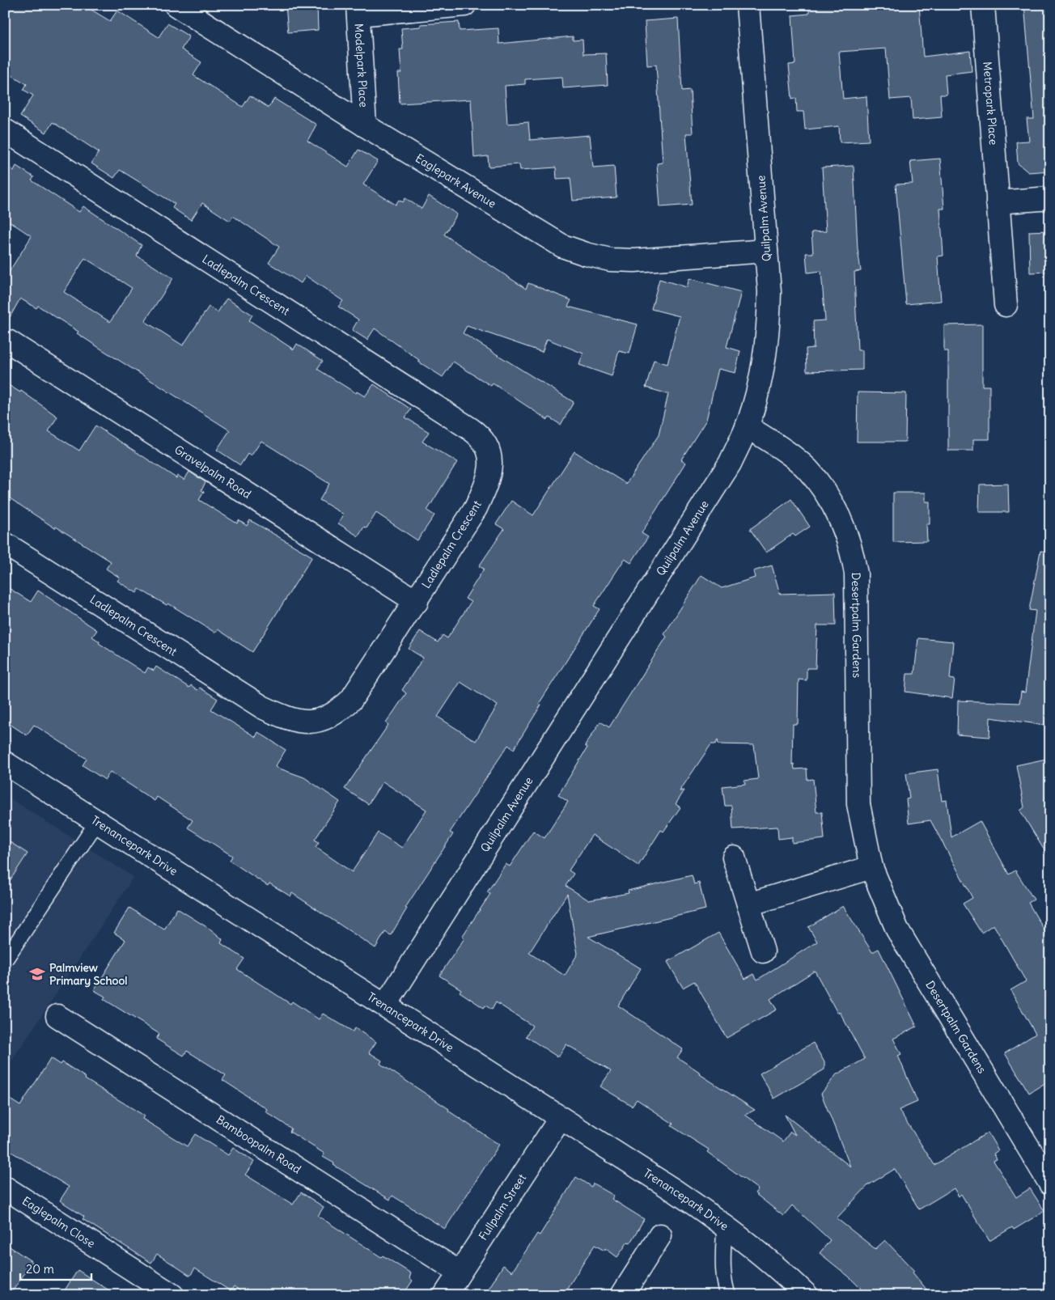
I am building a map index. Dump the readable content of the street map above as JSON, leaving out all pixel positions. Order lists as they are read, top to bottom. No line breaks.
{"streets":{"street":["Modelpark Place","Metropark Place","Eaglepark Avenue","Quilpalm Avenue","Ladlepalm Crescent","Gravelpalm Road","Desertpalm Gardens","Trenancepark Drive","Bamboopalm Road","Fullpalm Street","Eaglepalm Close"]},"crossings":[["Modelpark Place","Eaglepark Avenue"],["Eaglepark Avenue","Quilpalm Avenue"],["Quilpalm Avenue","Desertpalm Gardens"],["Quilpalm Avenue","Trenancepark Drive"],["Ladlepalm Crescent","Gravelpalm Road"],["Trenancepark Drive","Fullpalm Street"],["Bamboopalm Road","Fullpalm Street"]],"places":{"school or university":["Palmview Primary School"]},"scale_bar":"20 m"}
